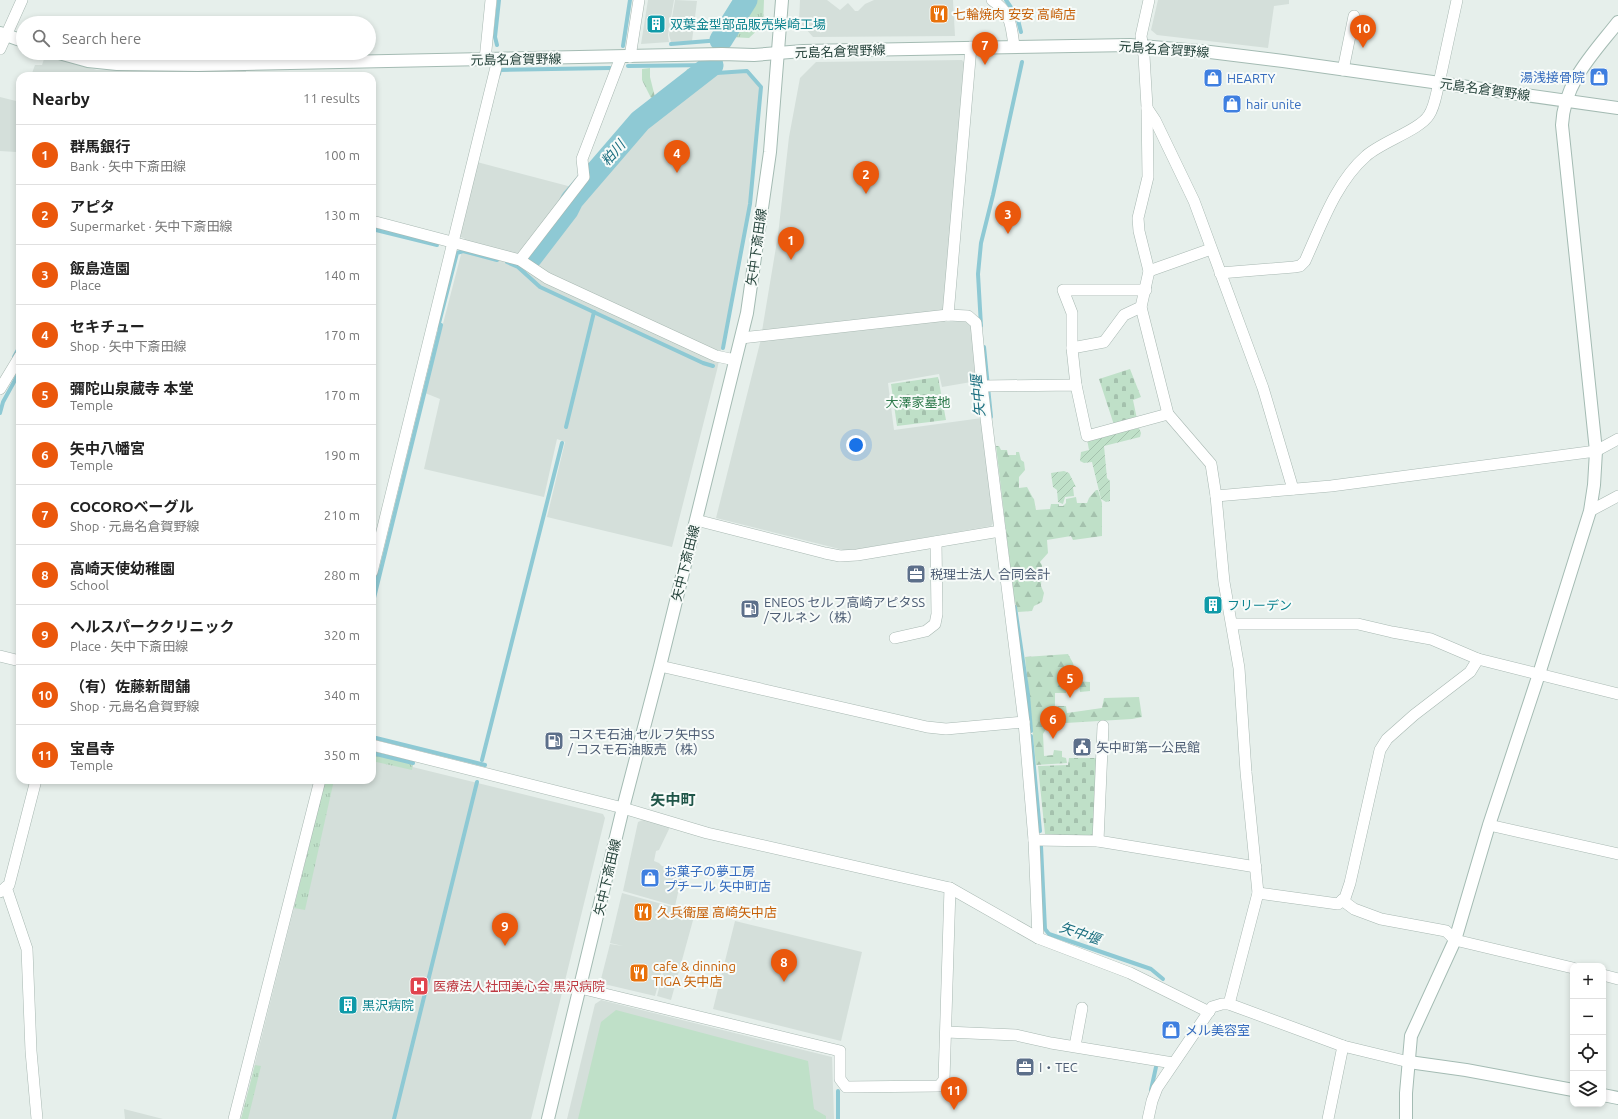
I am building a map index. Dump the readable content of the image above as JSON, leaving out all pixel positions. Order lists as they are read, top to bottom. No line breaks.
{"streets":{"street":["元島名倉賀野線","矢中下斎田線"]},"crossings":[["元島名倉賀野線","矢中下斎田線"]],"districts":["矢中町"],"water":["粕川","矢中堰"],"parks":["大澤家墓地"],"places":{"restaurant":["七輪焼肉 安安 高崎店","久兵衛屋 高崎矢中店","cafe & dinning TIGA 矢中店"],"building":["双葉金型部品販売柴崎工場","フリーデン","黒沢病院"],"shop":["湯浅接骨院","HEARTY","hair unite","お菓子の夢工房 プチール 矢中町店","メル美容室"],"office":["税理士法人 合同会計","I・TEC"],"fuel station":["ENEOS セルフ高崎アピタSS /マルネン（株）","コスモ石油 セルフ矢中SS / コスモ石油販売（株）"],"public building":["矢中町第一公民館"],"hospital":["医療法人社団美心会 黒沢病院"]},"page":{"pins":["10","7","4","2","3","1","5","6","9","8","11"],"search":"Search here","heading":["Nearby","11 results"],"list":[{"mark":"1","name":"群馬銀行","note":"Bank · 矢中下斎田線","value":"100 m"},{"mark":"2","name":"アピタ","note":"Supermarket · 矢中下斎田線","value":"130 m"},{"mark":"3","name":"飯島造園","note":"Place","value":"140 m"},{"mark":"4","name":"セキチュー","note":"Shop · 矢中下斎田線","value":"170 m"},{"mark":"5","name":"彌陀山泉蔵寺 本堂","note":"Temple","value":"170 m"},{"mark":"6","name":"矢中八幡宮","note":"Temple","value":"190 m"},{"mark":"7","name":"COCOROベーグル","note":"Shop · 元島名倉賀野線","value":"210 m"},{"mark":"8","name":"高崎天使幼稚園","note":"School","value":"280 m"},{"mark":"9","name":"ヘルスパーククリニック","note":"Place · 矢中下斎田線","value":"320 m"},{"mark":"10","name":"（有）佐藤新聞舗","note":"Shop · 元島名倉賀野線","value":"340 m"},{"mark":"11","name":"宝昌寺","note":"Temple","value":"350 m"}],"map_buttons":["+","−"]}}
